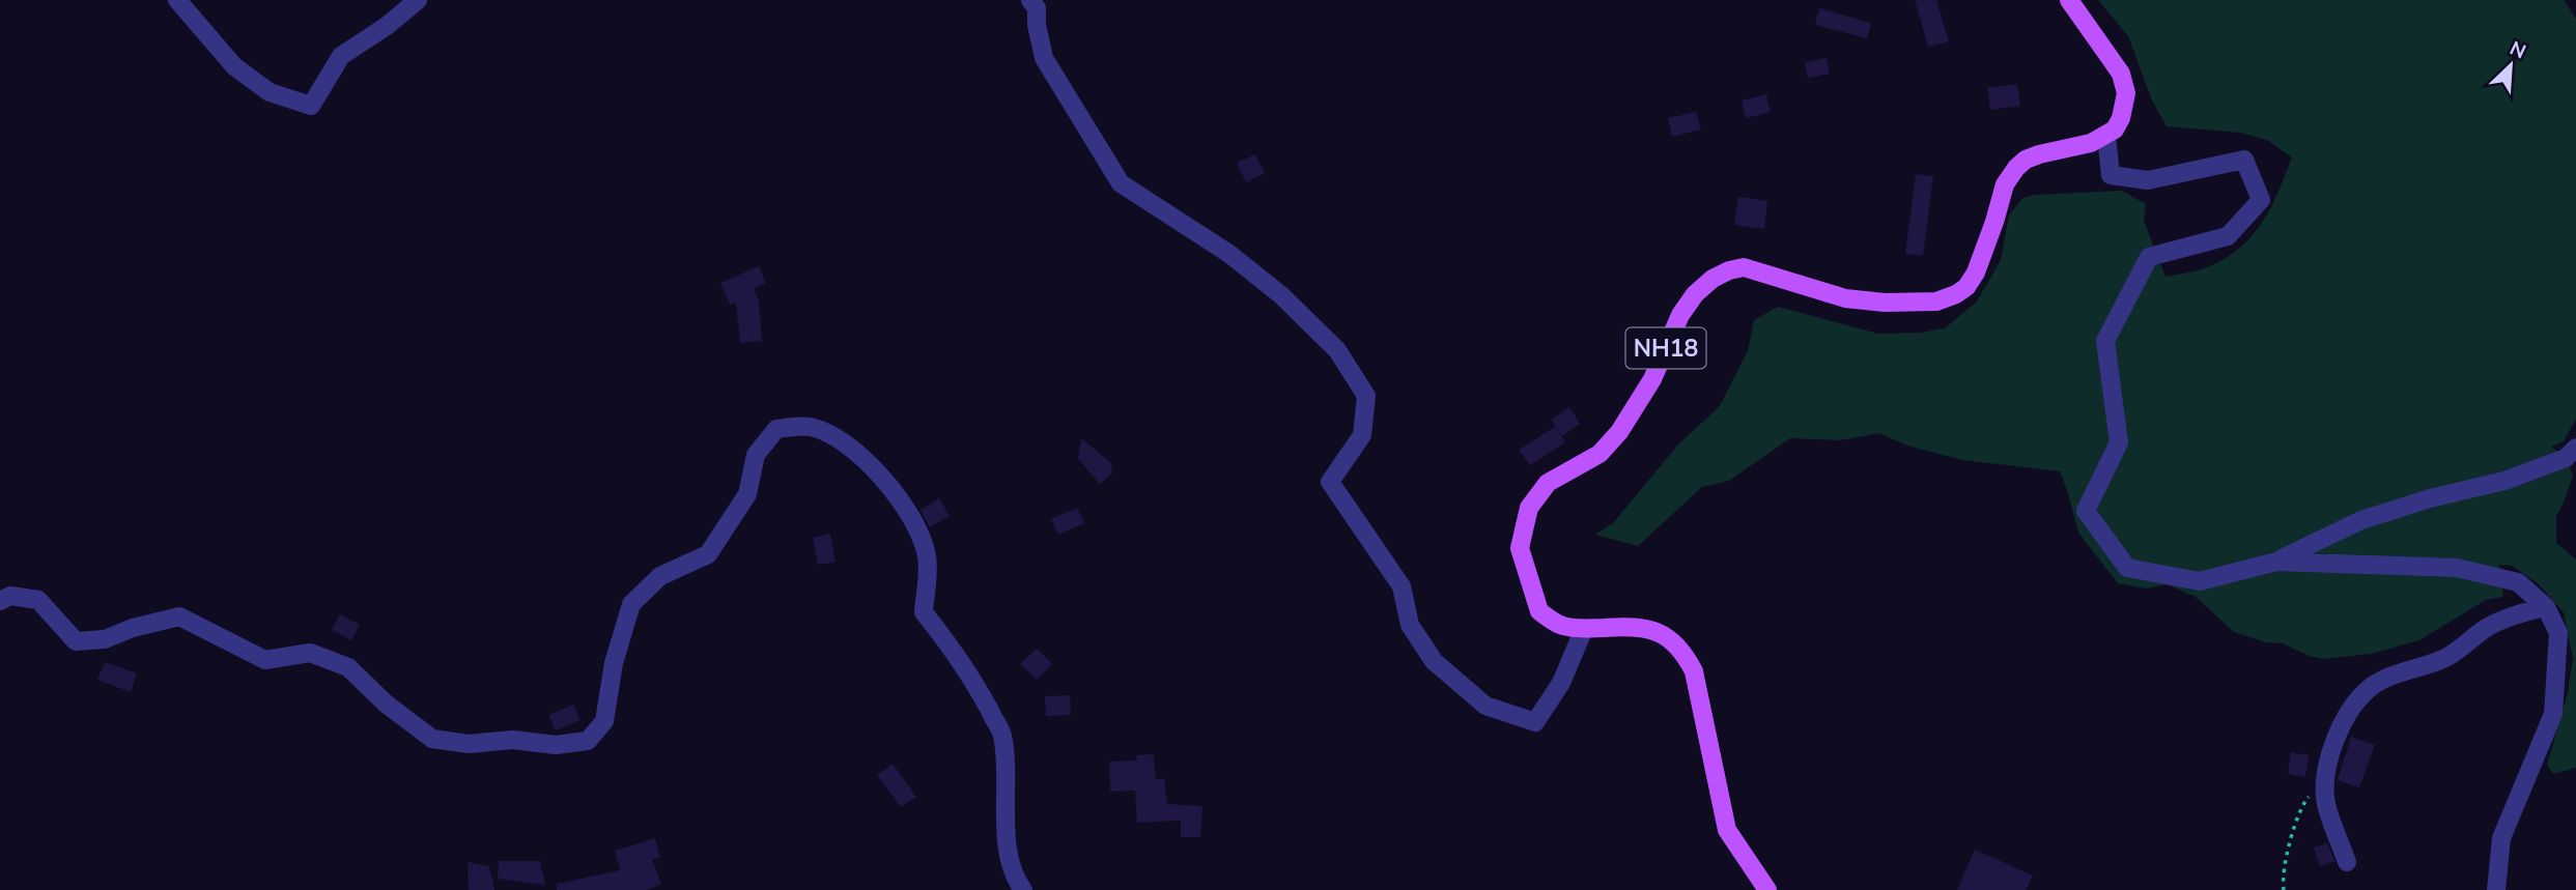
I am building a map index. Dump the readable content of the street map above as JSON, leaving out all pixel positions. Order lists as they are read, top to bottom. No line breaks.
{"streets":{"main road":["NH18"]},"north":"top right"}
